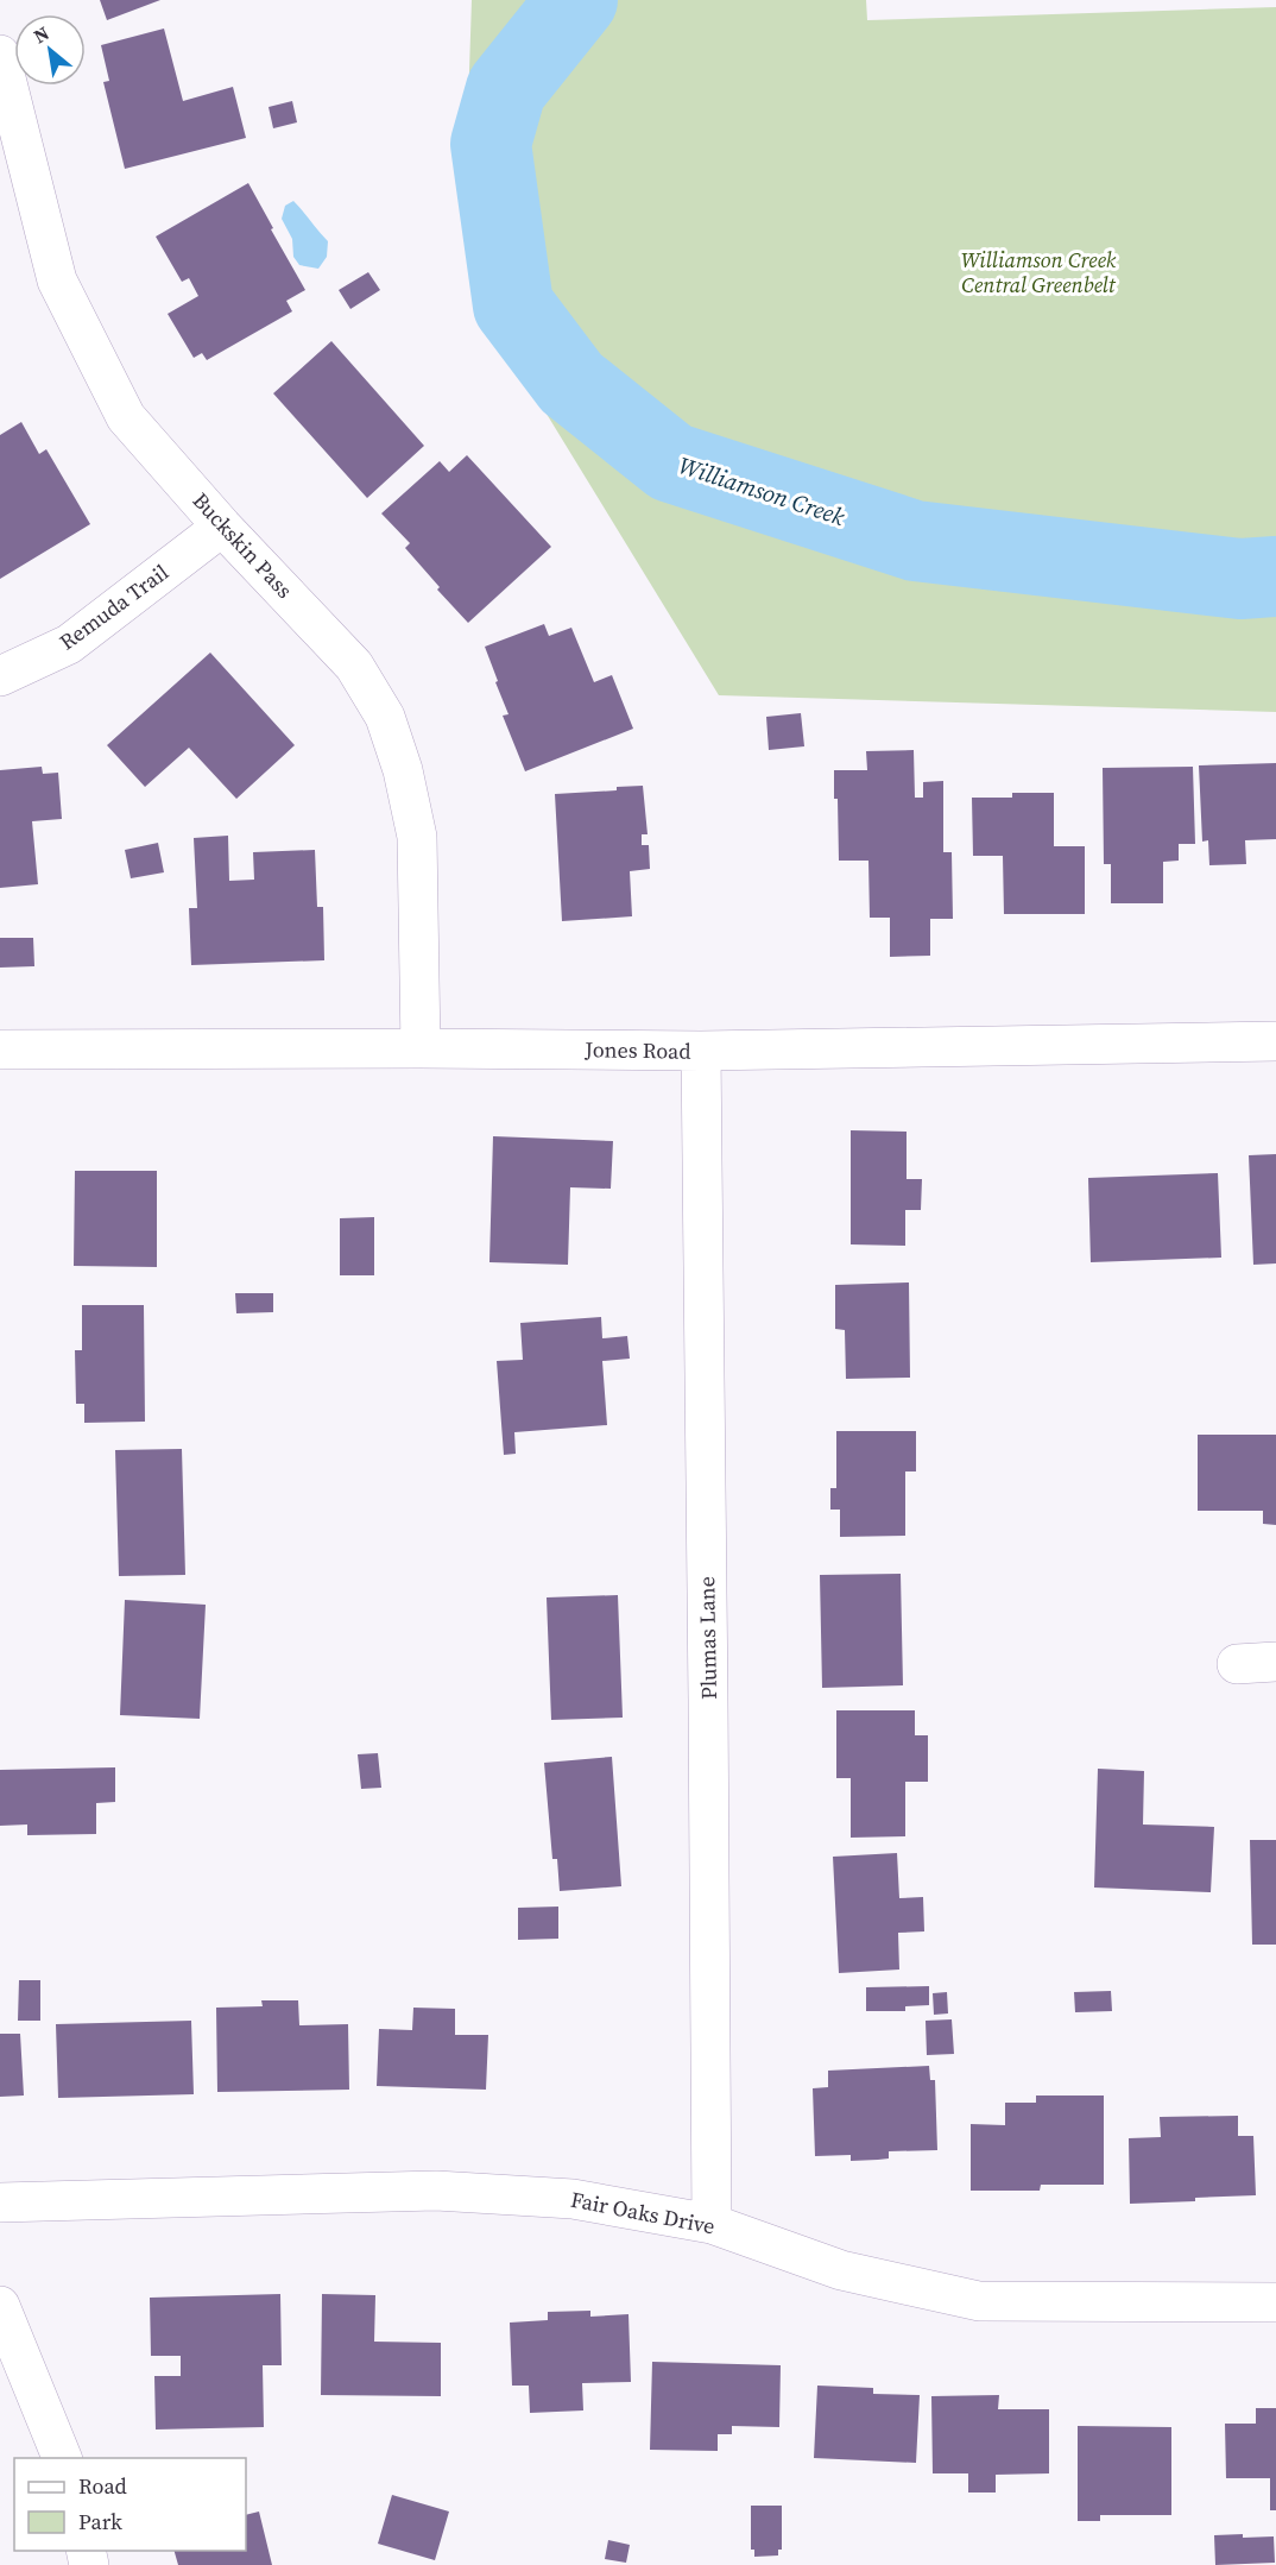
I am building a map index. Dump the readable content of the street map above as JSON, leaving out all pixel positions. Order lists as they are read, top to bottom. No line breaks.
{"streets":{"street":["Buckskin Pass","Remuda Trail","Jones Road","Plumas Lane","Fair Oaks Drive"]},"crossings":[["Buckskin Pass","Remuda Trail"],["Buckskin Pass","Jones Road"],["Jones Road","Plumas Lane"],["Plumas Lane","Fair Oaks Drive"]],"water":["Williamson Creek"],"parks":["Williamson Creek Central Greenbelt"],"legend":["Road","Park"],"north":"top left"}
